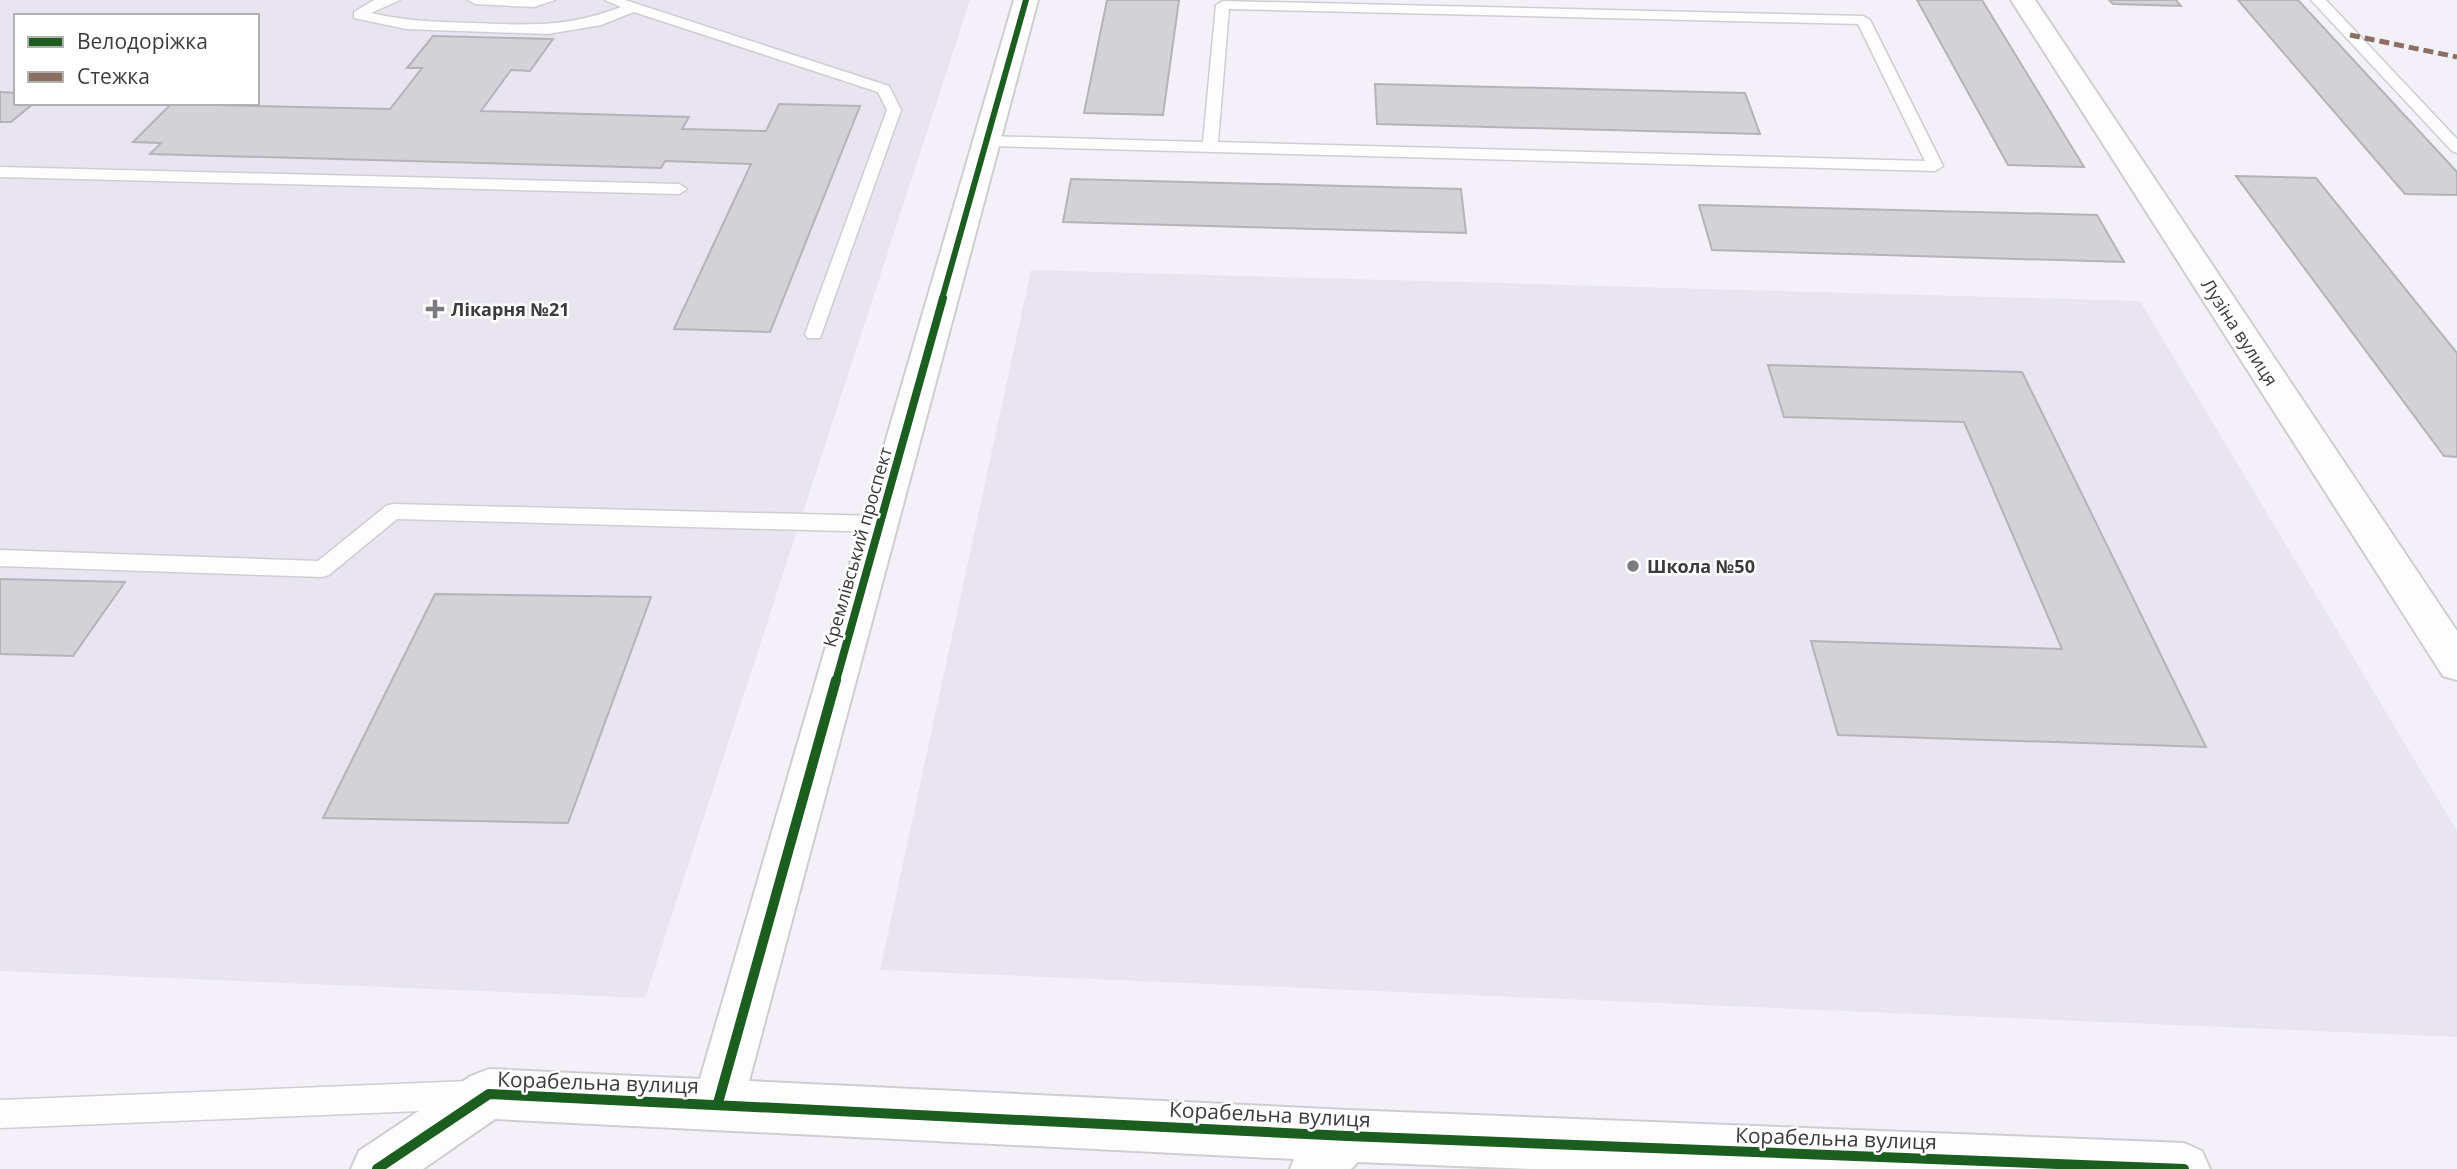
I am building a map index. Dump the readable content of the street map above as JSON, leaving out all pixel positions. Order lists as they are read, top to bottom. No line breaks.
{"streets":{"street":["Лузіна вулиця","Кремлівський проспект","Корабельна вулиця"]},"crossings":[["Кремлівський проспект","Корабельна вулиця"]],"places":{"health":["Лікарня №21"],"other":["Школа №50"]},"legend":["Велодоріжка","Стежка"]}
